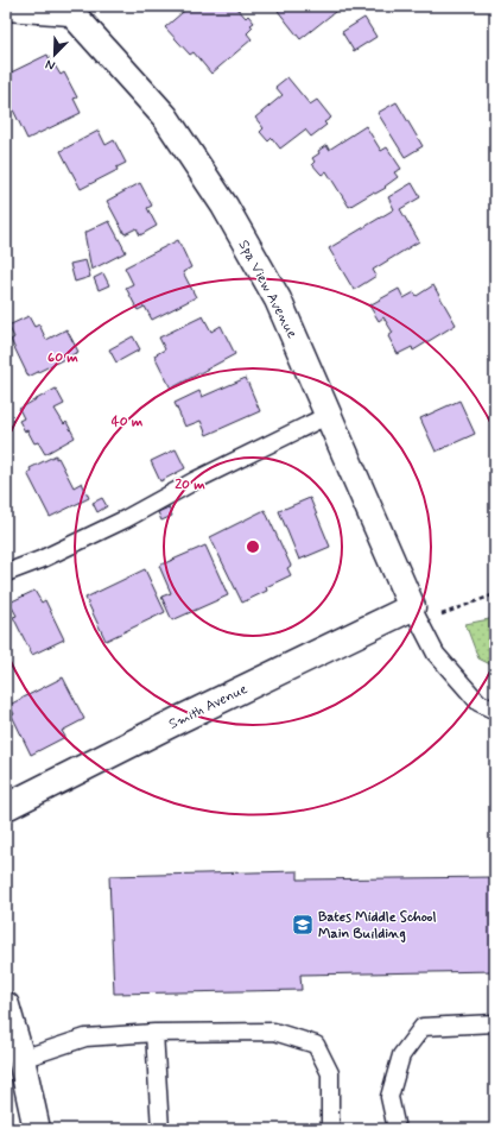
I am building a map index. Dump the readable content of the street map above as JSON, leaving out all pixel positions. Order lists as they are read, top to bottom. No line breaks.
{"streets":{"street":["Spa View Avenue","Smith Avenue"]},"crossings":[["Spa View Avenue","Smith Avenue"]],"places":{"school or university":["Bates Middle School Main Building"]},"north":"bottom left","rings":["60 m","40 m","20 m"]}
